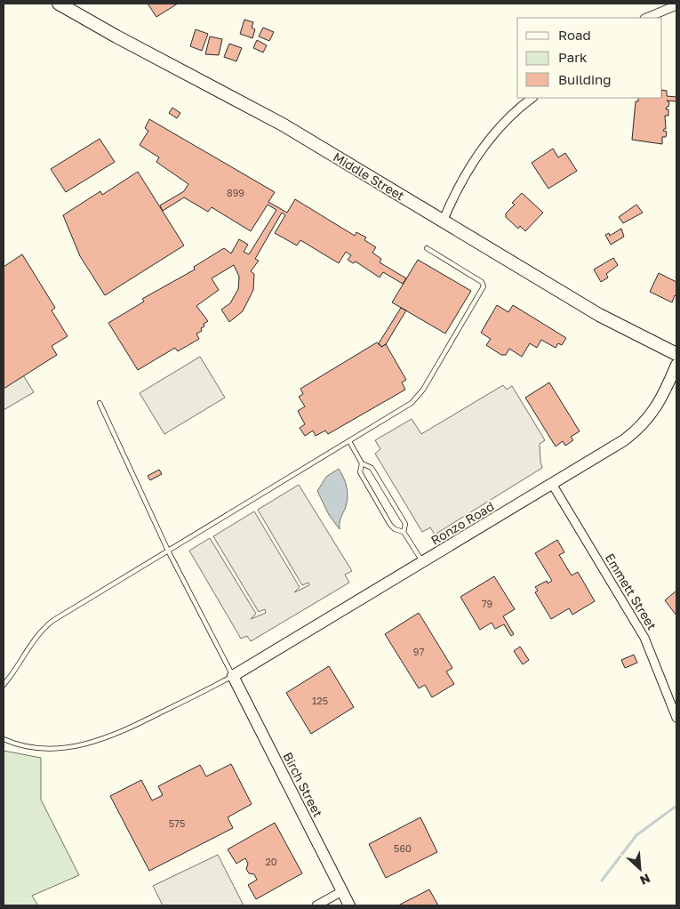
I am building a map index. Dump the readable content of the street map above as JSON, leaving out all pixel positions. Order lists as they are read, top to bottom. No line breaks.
{"streets":{"main road":["Middle Street","Ronzo Road","Birch Street"],"street":["Emmett Street"]},"crossings":[["Ronzo Road","Emmett Street"],["Ronzo Road","Birch Street"]],"house_numbers":["899","79","97","125","575","560","20"],"legend":["Road","Park","Building"],"north":"bottom right"}
